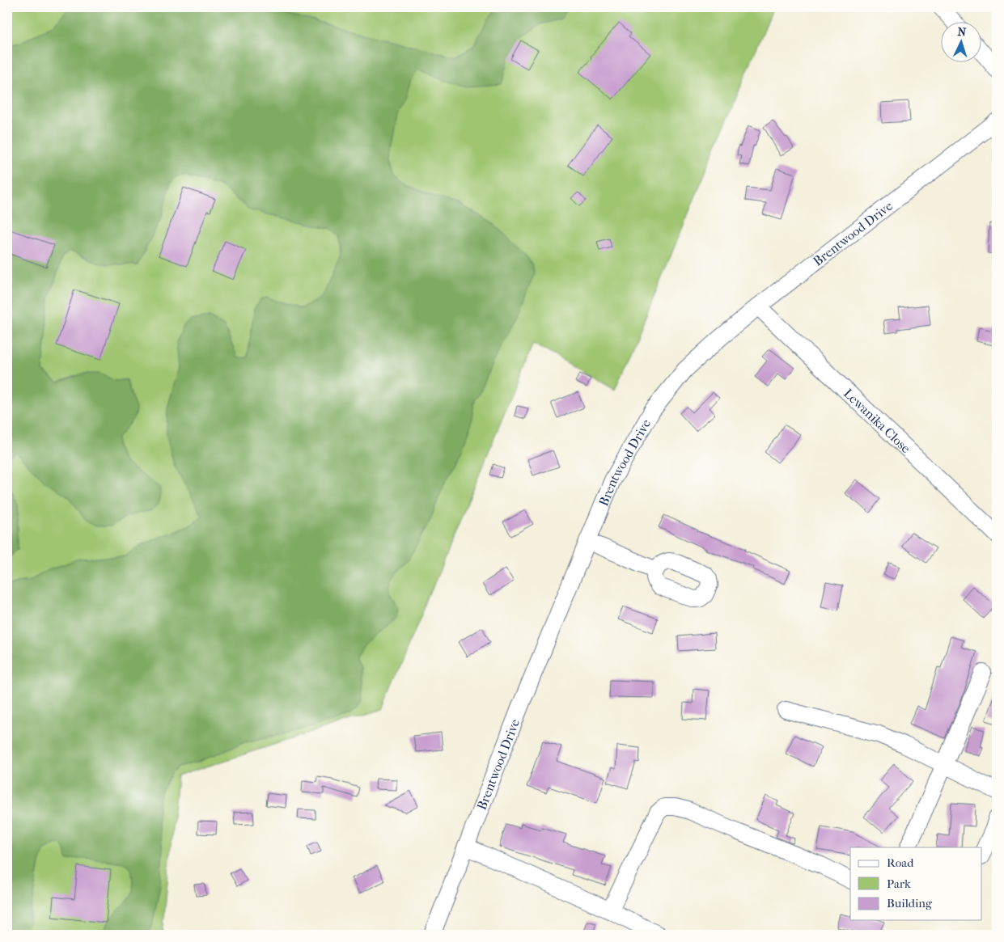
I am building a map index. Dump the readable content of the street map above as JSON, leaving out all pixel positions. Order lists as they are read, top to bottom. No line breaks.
{"streets":{"street":["Brentwood Drive","Lewanika Close"]},"crossings":[["Brentwood Drive","Lewanika Close"]],"legend":["Road","Park","Building"],"north":"top"}
